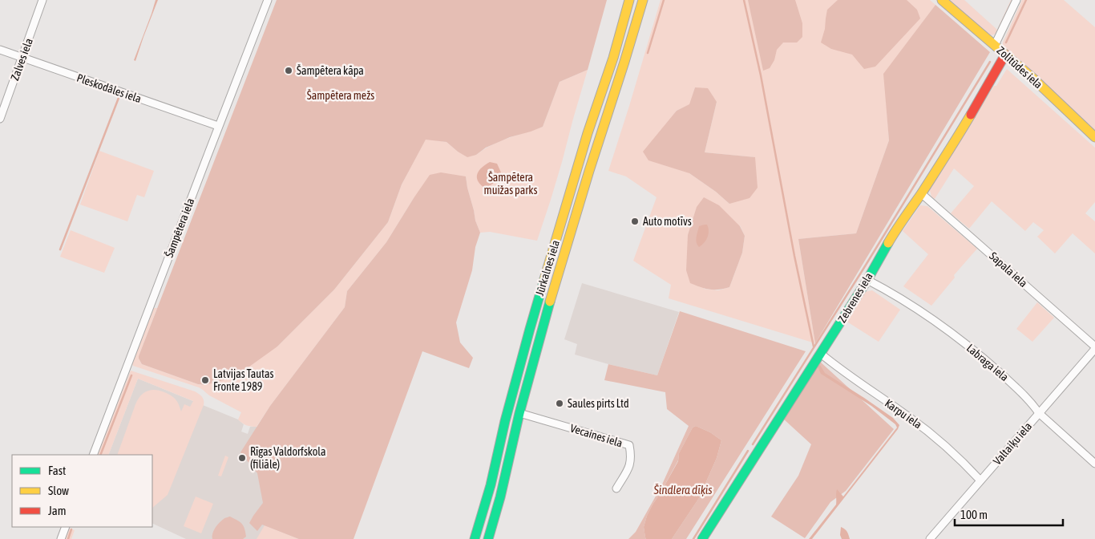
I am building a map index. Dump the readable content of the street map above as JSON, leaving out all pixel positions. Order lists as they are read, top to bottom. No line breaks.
{"streets":{"street":["Zalves iela","Zolitūdes iela","Pleskodāles iela","Šampētera iela","Jūrkalnes iela","Sapala iela","Zebrenes iela","Labraga iela","Karpu iela","Vecaines iela","Valtaiķu iela"]},"crossings":[["Zalves iela","Pleskodāles iela"],["Zolitūdes iela","Zebrenes iela"],["Pleskodāles iela","Šampētera iela"],["Jūrkalnes iela","Vecaines iela"],["Sapala iela","Zebrenes iela"],["Sapala iela","Valtaiķu iela"],["Zebrenes iela","Labraga iela"],["Zebrenes iela","Karpu iela"],["Labraga iela","Valtaiķu iela"],["Karpu iela","Valtaiķu iela"]],"water":["Šindlera dīķis"],"parks":["Šampētera mežs","Šampētera muižas parks"],"places":["Šampētera kāpa","Auto motīvs","Latvijas Tautas Fronte 1989","Saules pirts Ltd","Rīgas Valdorfskola (filiāle)"],"legend":["Fast","Slow","Jam"],"scale_bar":"100 m"}
